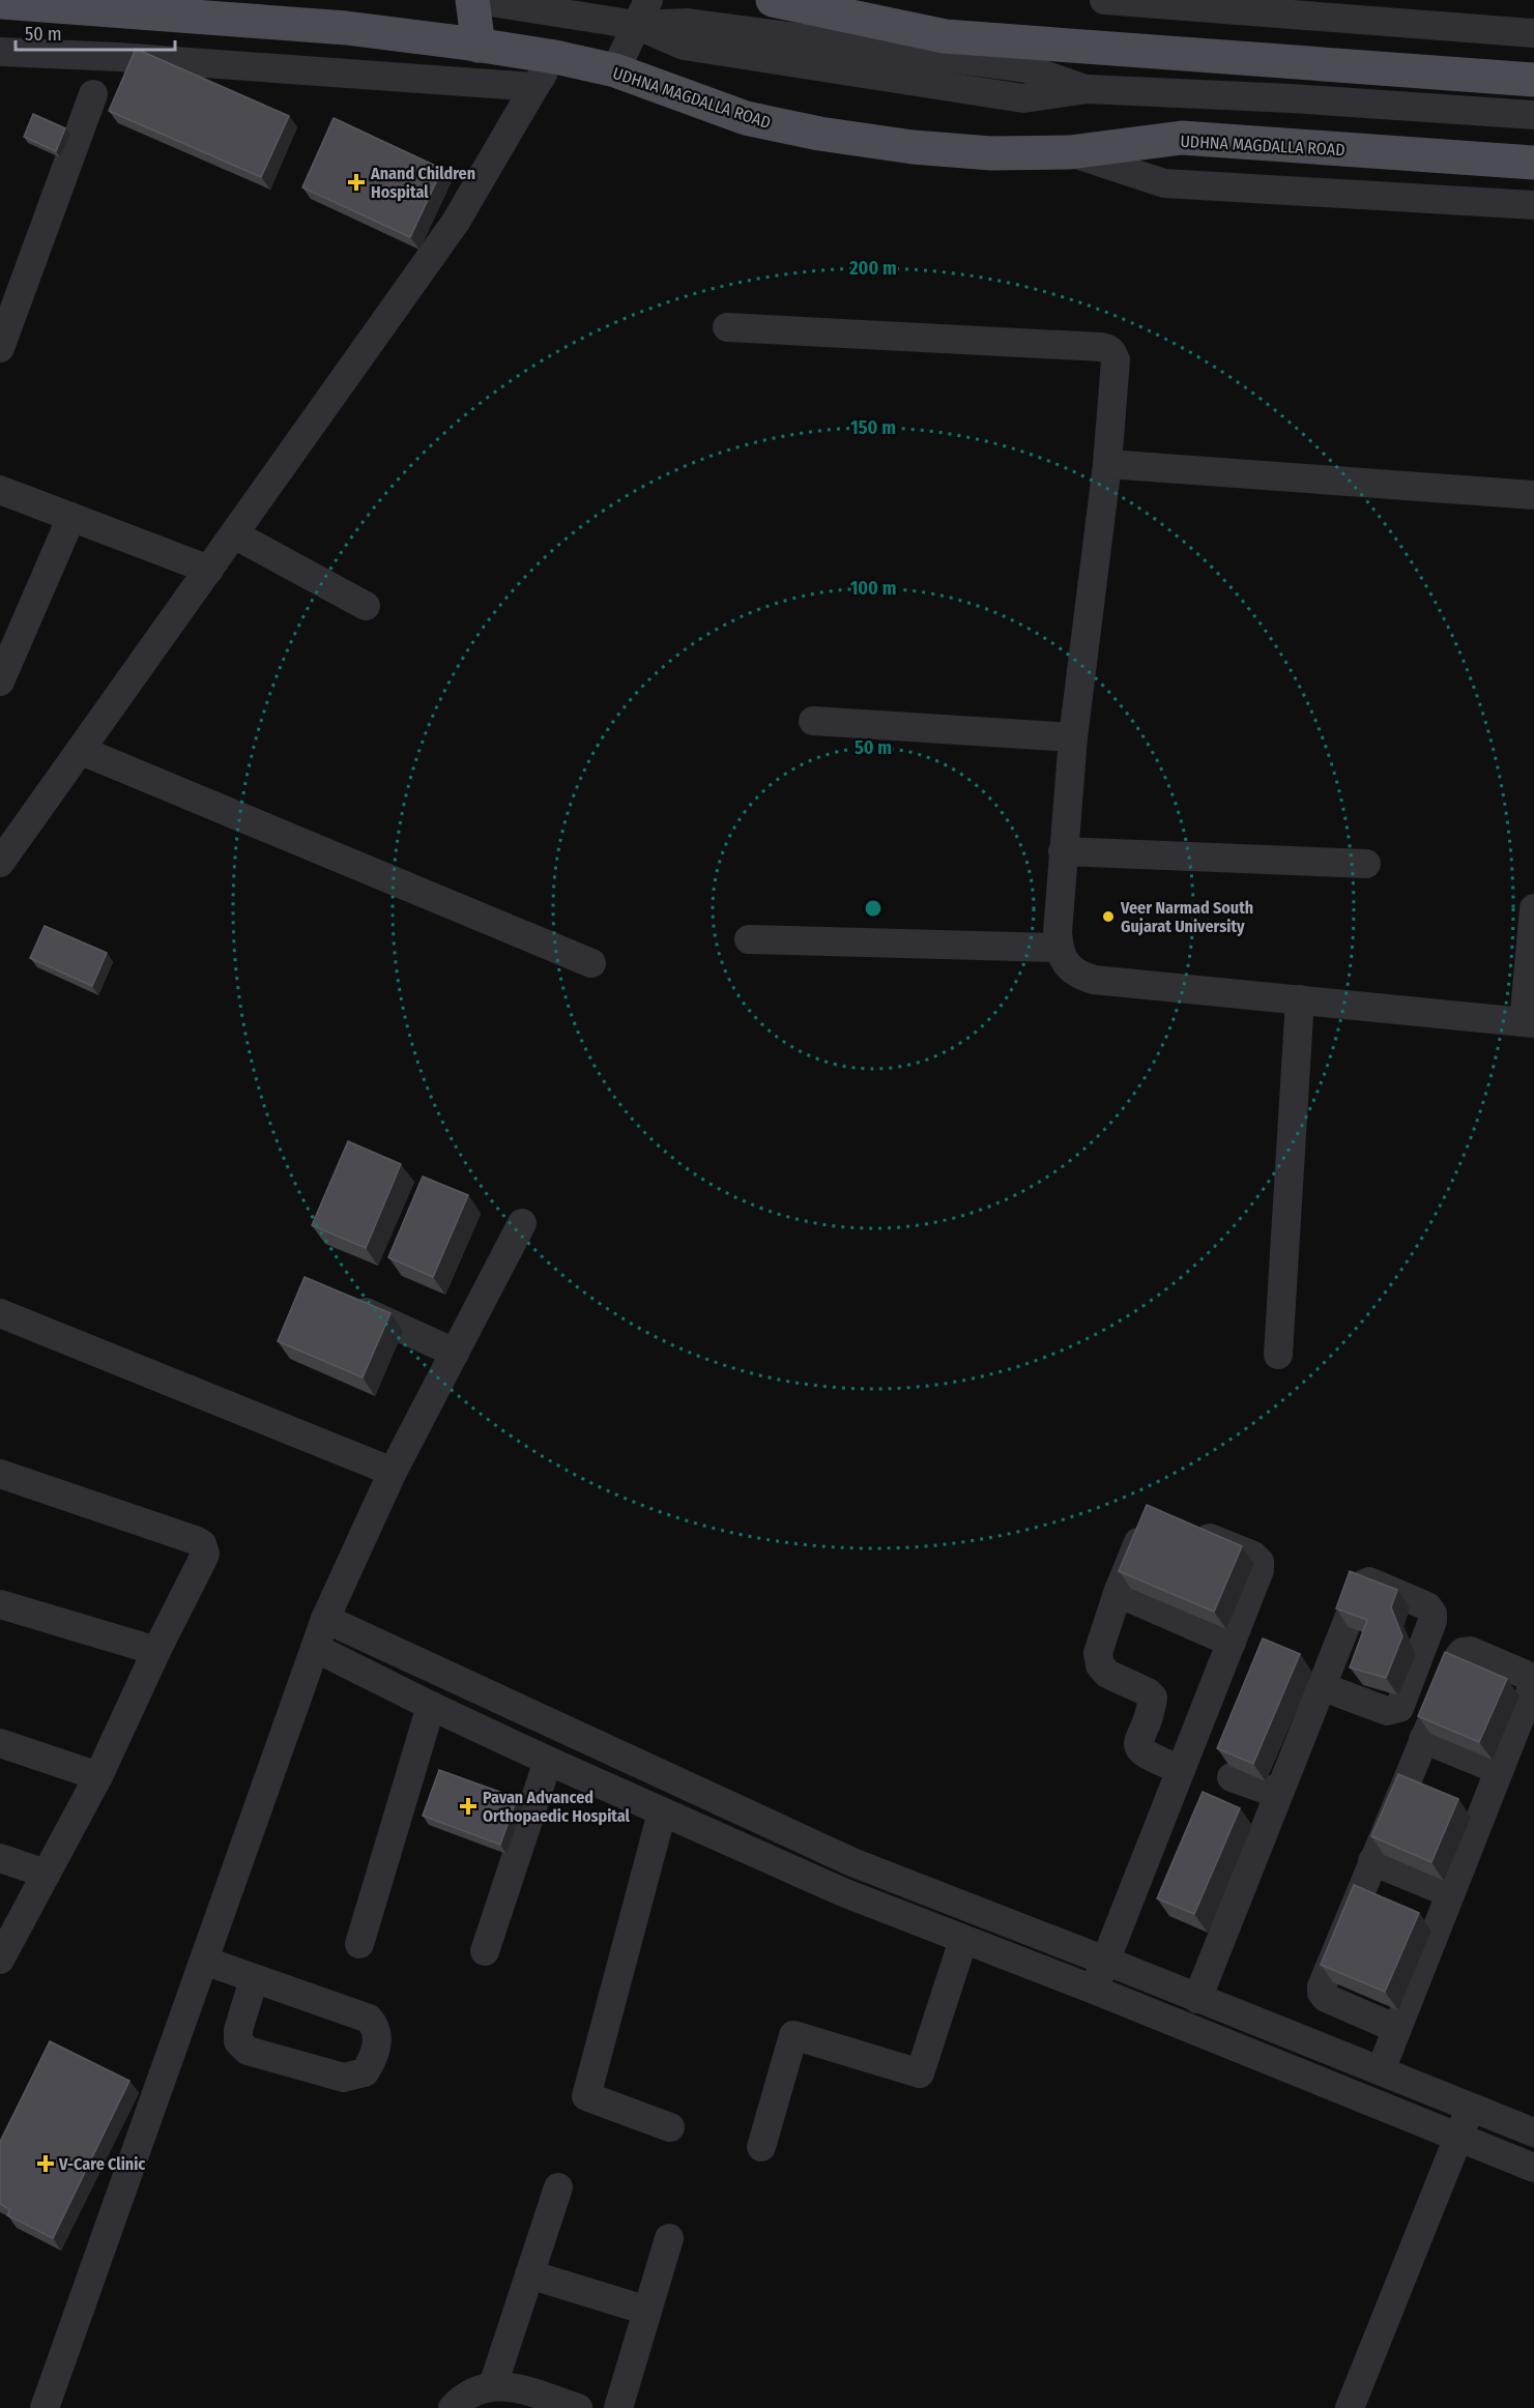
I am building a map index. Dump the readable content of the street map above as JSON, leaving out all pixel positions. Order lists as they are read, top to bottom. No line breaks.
{"streets":{"main road":["UDHNA MAGDALLA ROAD"]},"places":{"health":["Anand Children Hospital","Pavan Advanced Orthopaedic Hospital","V-Care Clinic"],"other":["Veer Narmad South Gujarat University"]},"scale_bar":"50 m","rings":["200 m","150 m","100 m","50 m"]}
